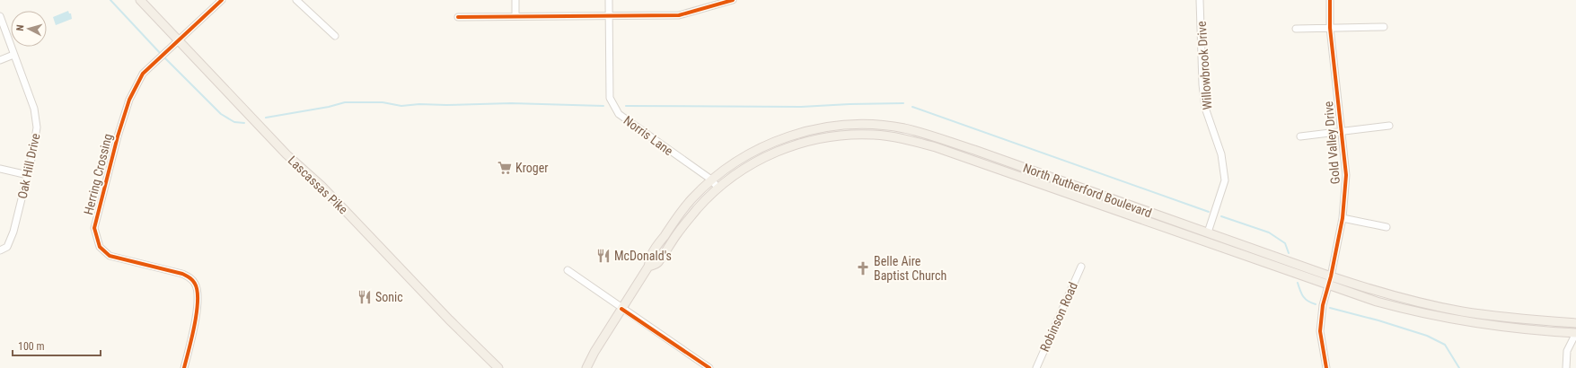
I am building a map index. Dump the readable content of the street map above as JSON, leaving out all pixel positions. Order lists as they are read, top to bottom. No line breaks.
{"streets":{"main road":["Lascassas Pike","North Rutherford Boulevard"],"street":["Willowbrook Drive","Norris Lane","Gold Valley Drive","Oak Hill Drive","Herring Crossing","Robinson Road"]},"crossings":[["Willowbrook Drive","North Rutherford Boulevard"],["Norris Lane","North Rutherford Boulevard"],["Gold Valley Drive","North Rutherford Boulevard"],["Herring Crossing","Lascassas Pike"]],"places":{"supermarket":["Kroger"],"restaurant":["McDonald's","Sonic"],"church":["Belle Aire Baptist Church"]},"scale_bar":"100 m","north":"left"}
